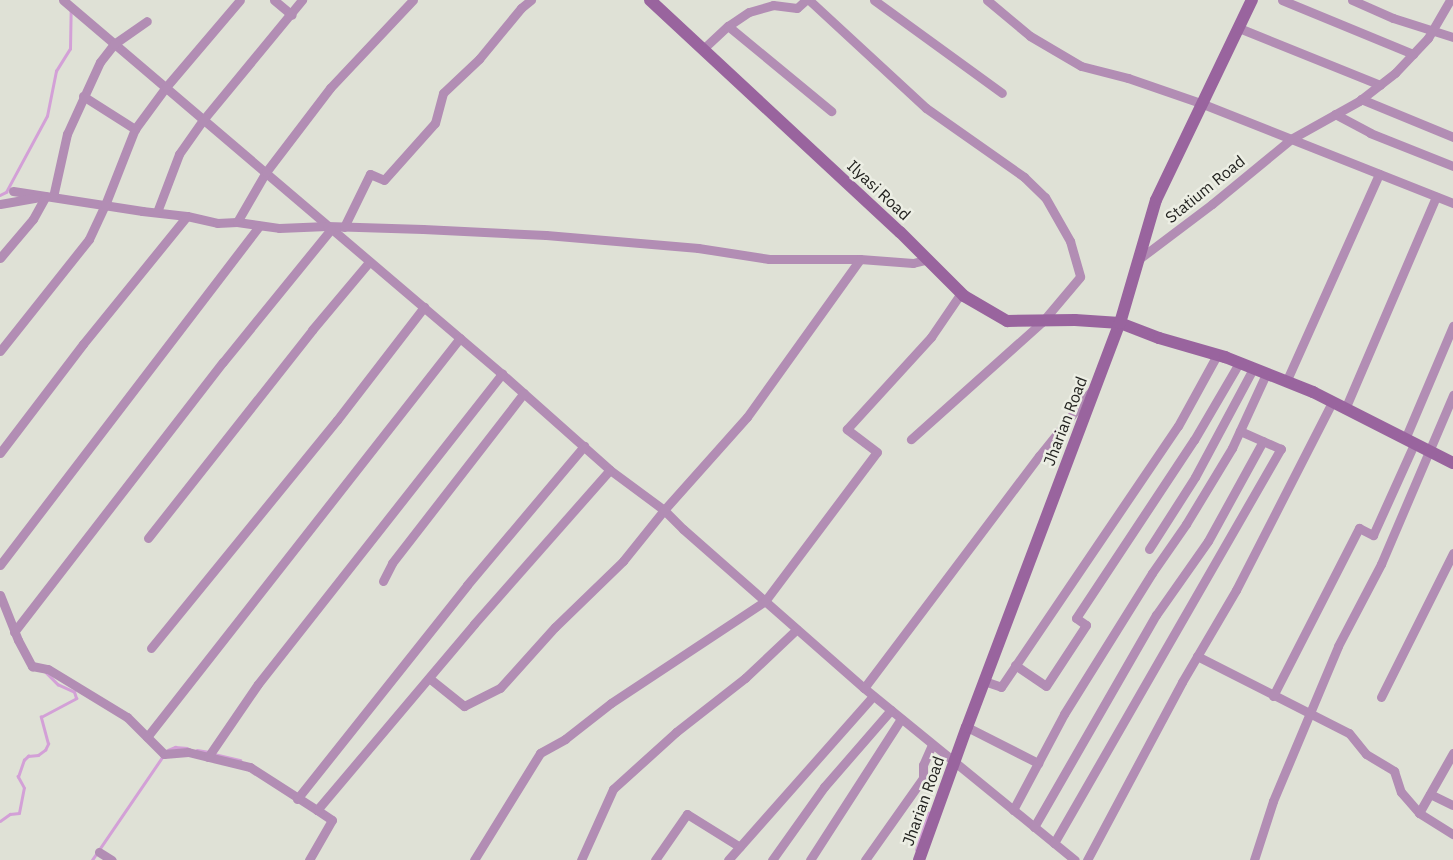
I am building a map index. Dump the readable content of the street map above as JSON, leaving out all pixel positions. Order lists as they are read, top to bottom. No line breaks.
{"streets":{"main road":["Ilyasi Road","Jharian Road"],"street":["Statium Road"]},"crossings":[["Statium Road","Jharian Road"],["Ilyasi Road","Jharian Road"]]}
